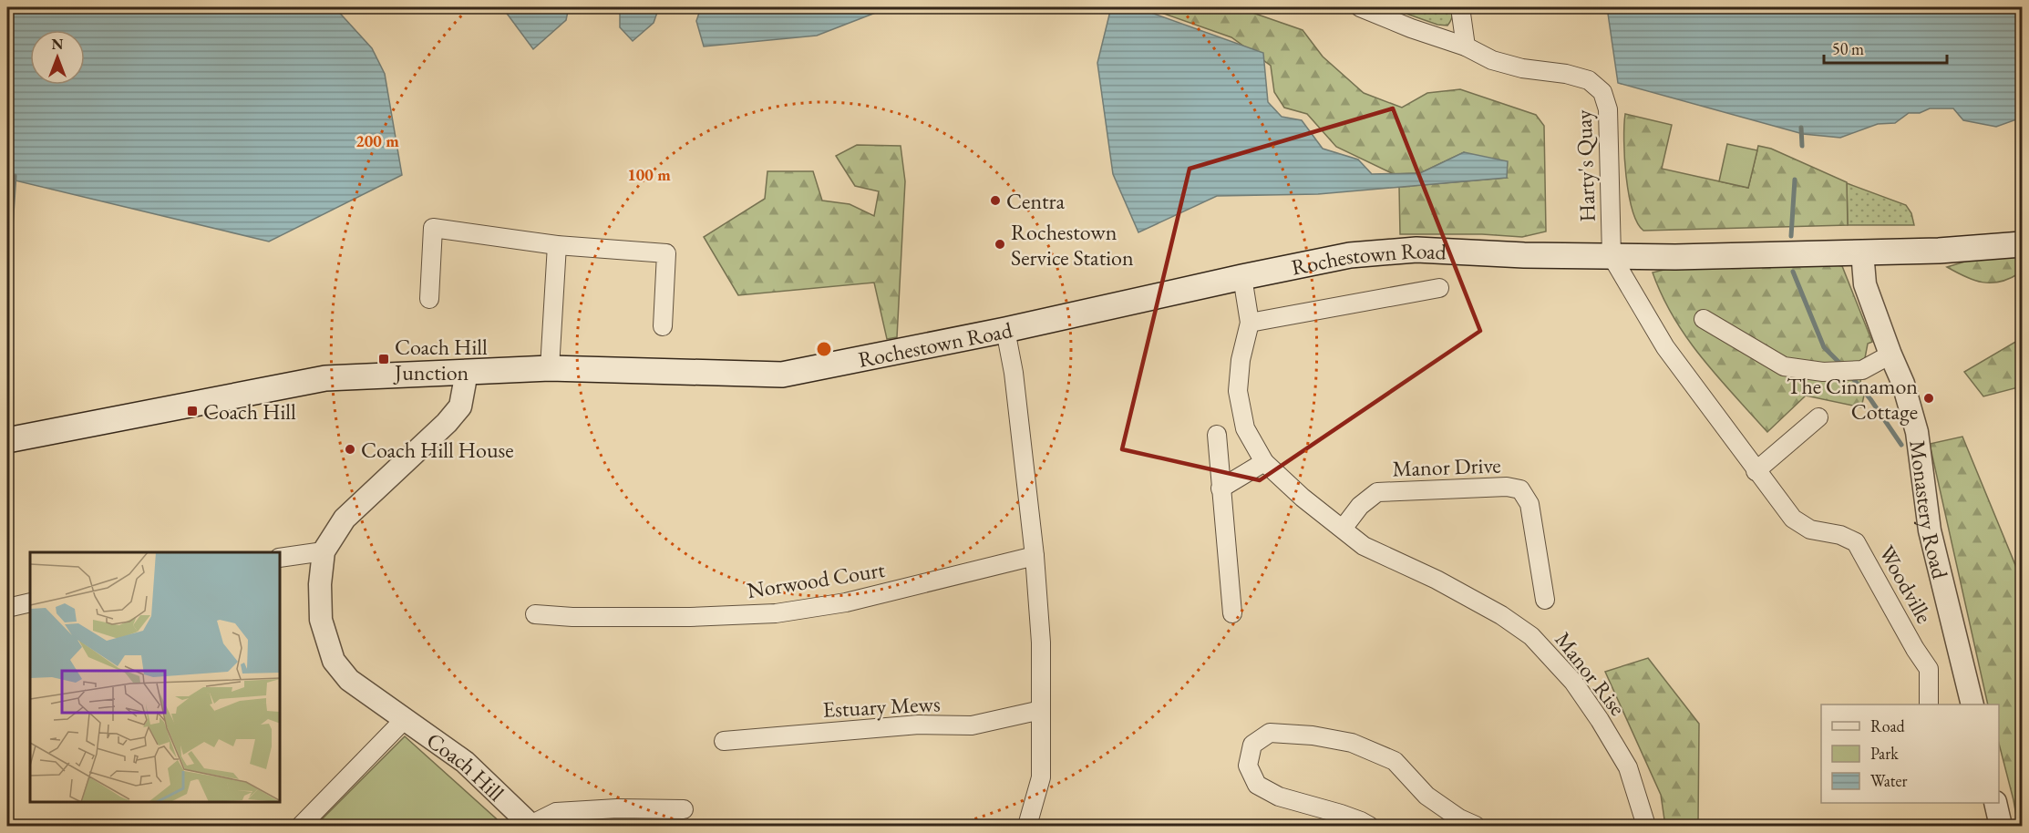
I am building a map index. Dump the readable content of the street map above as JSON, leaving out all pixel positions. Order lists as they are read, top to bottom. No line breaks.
{"streets":{"main road":["Rochestown Road"],"street":["Harty's Quay","Manor Drive","Monastery Road","Norwood Court","Woodville","Manor Rise","Estuary Mews","Coach Hill"]},"crossings":[["Harty's Quay","Rochestown Road"],["Harty's Quay","Woodville"],["Rochestown Road","Monastery Road"],["Rochestown Road","Woodville"],["Rochestown Road","Coach Hill"],["Manor Drive","Manor Rise"]],"places":{"other":["Centra","Rochestown Service Station","The Cinnamon Cottage","Coach Hill House"],"transit":["Coach Hill Junction","Coach Hill"]},"legend":["Road","Park","Water"],"scale_bar":"50 m","north":"top","rings":["200 m","100 m"]}
